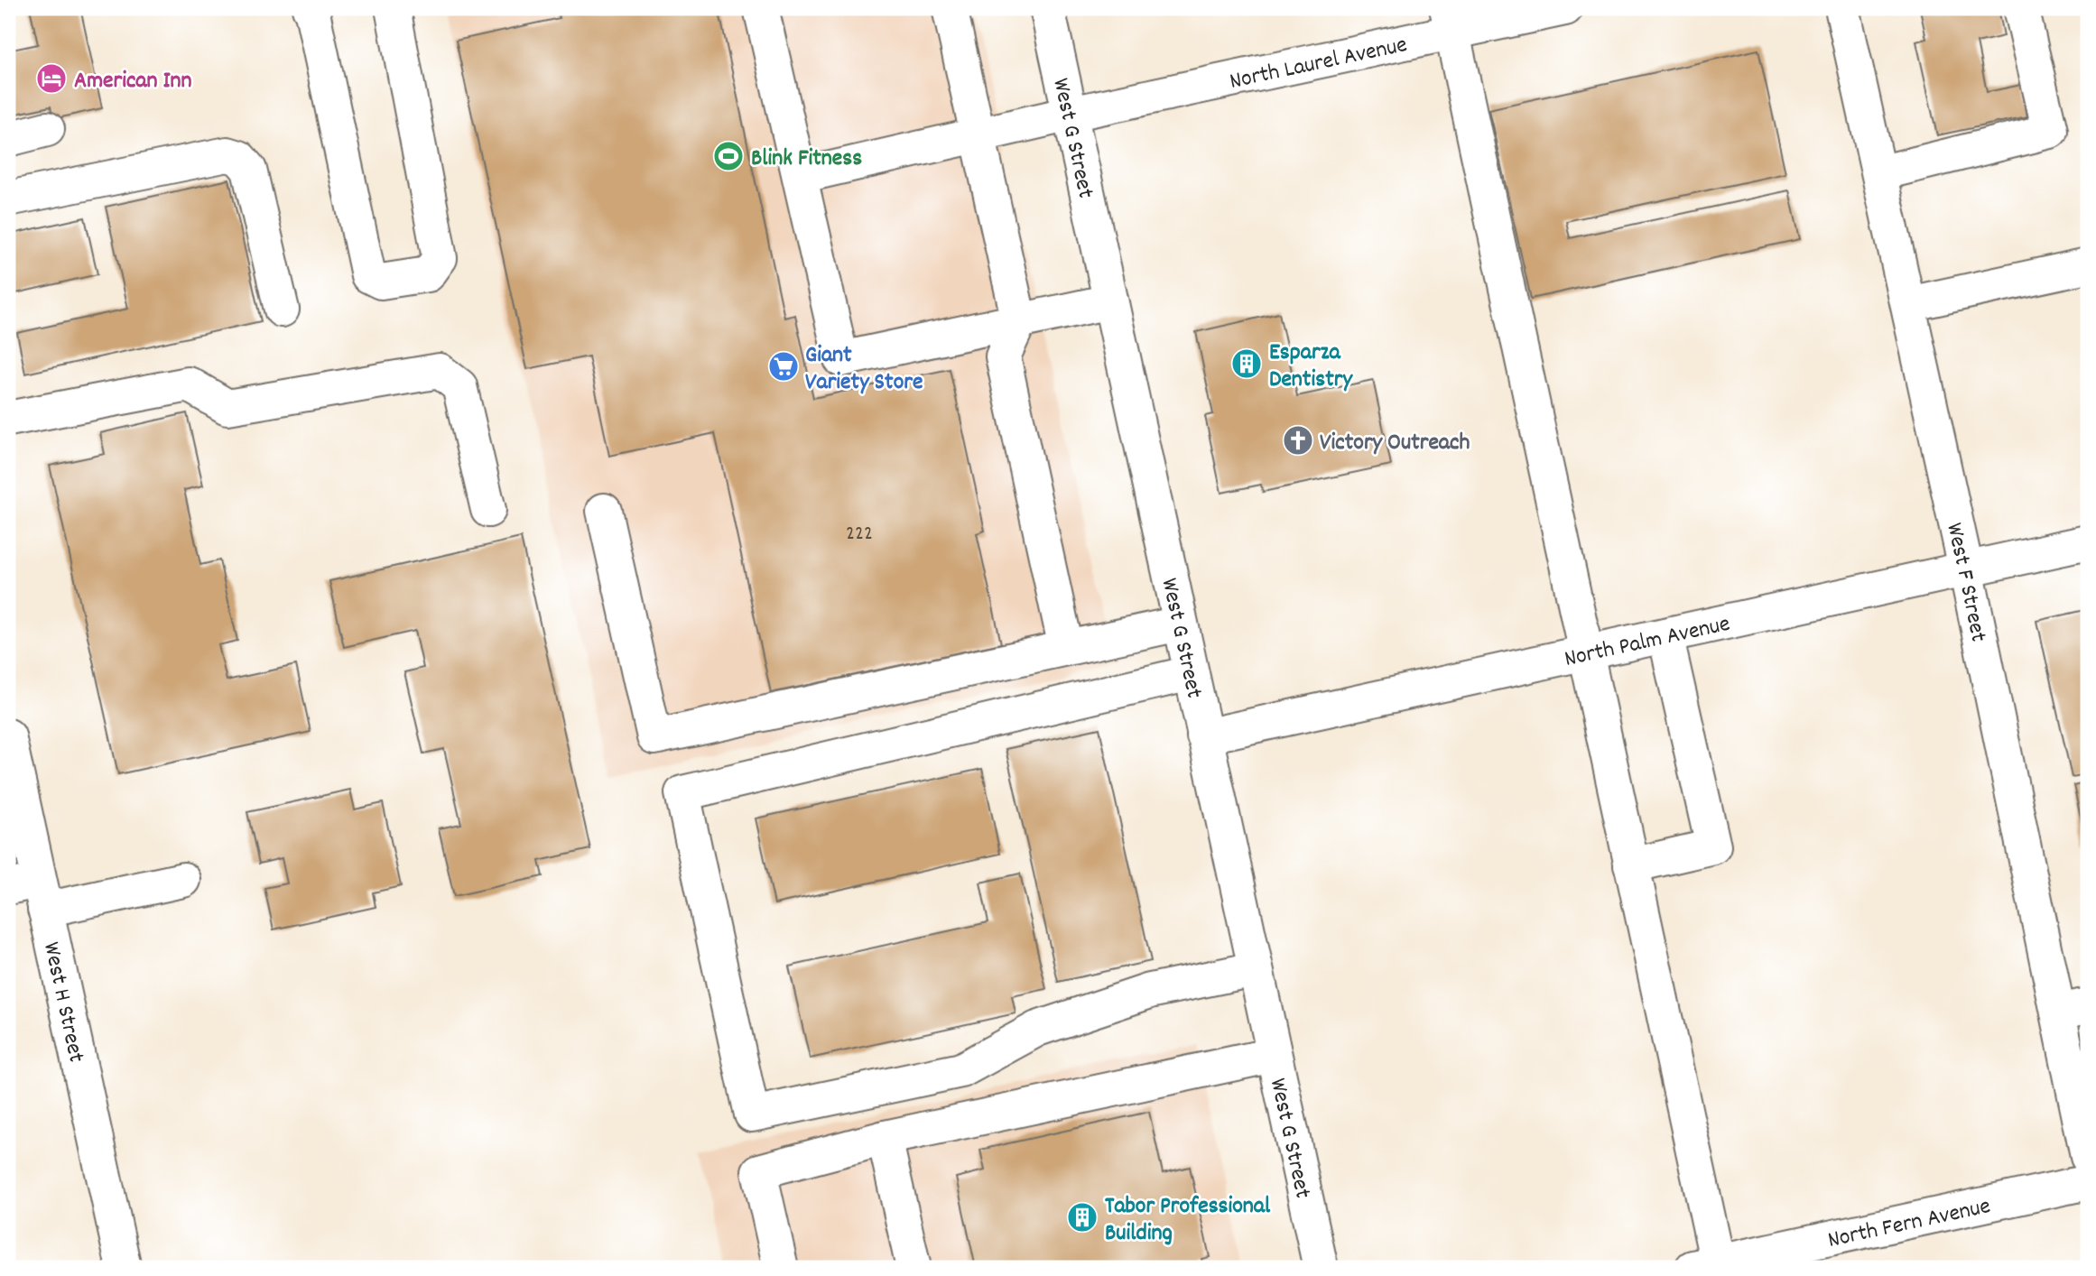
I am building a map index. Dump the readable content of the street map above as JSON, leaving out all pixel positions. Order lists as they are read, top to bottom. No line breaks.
{"streets":{"street":["North Laurel Avenue","West G Street","West F Street","North Palm Avenue","West H Street","North Fern Avenue"]},"crossings":[["North Laurel Avenue","West G Street"],["West G Street","North Palm Avenue"],["West F Street","North Palm Avenue"]],"places":{"hotel":["American Inn"],"sports":["Blink Fitness"],"building":["Esparza Dentistry","Tabor Professional Building"],"supermarket":["Giant Variety Store"],"church":["Victory Outreach"]},"house_numbers":["222"]}
